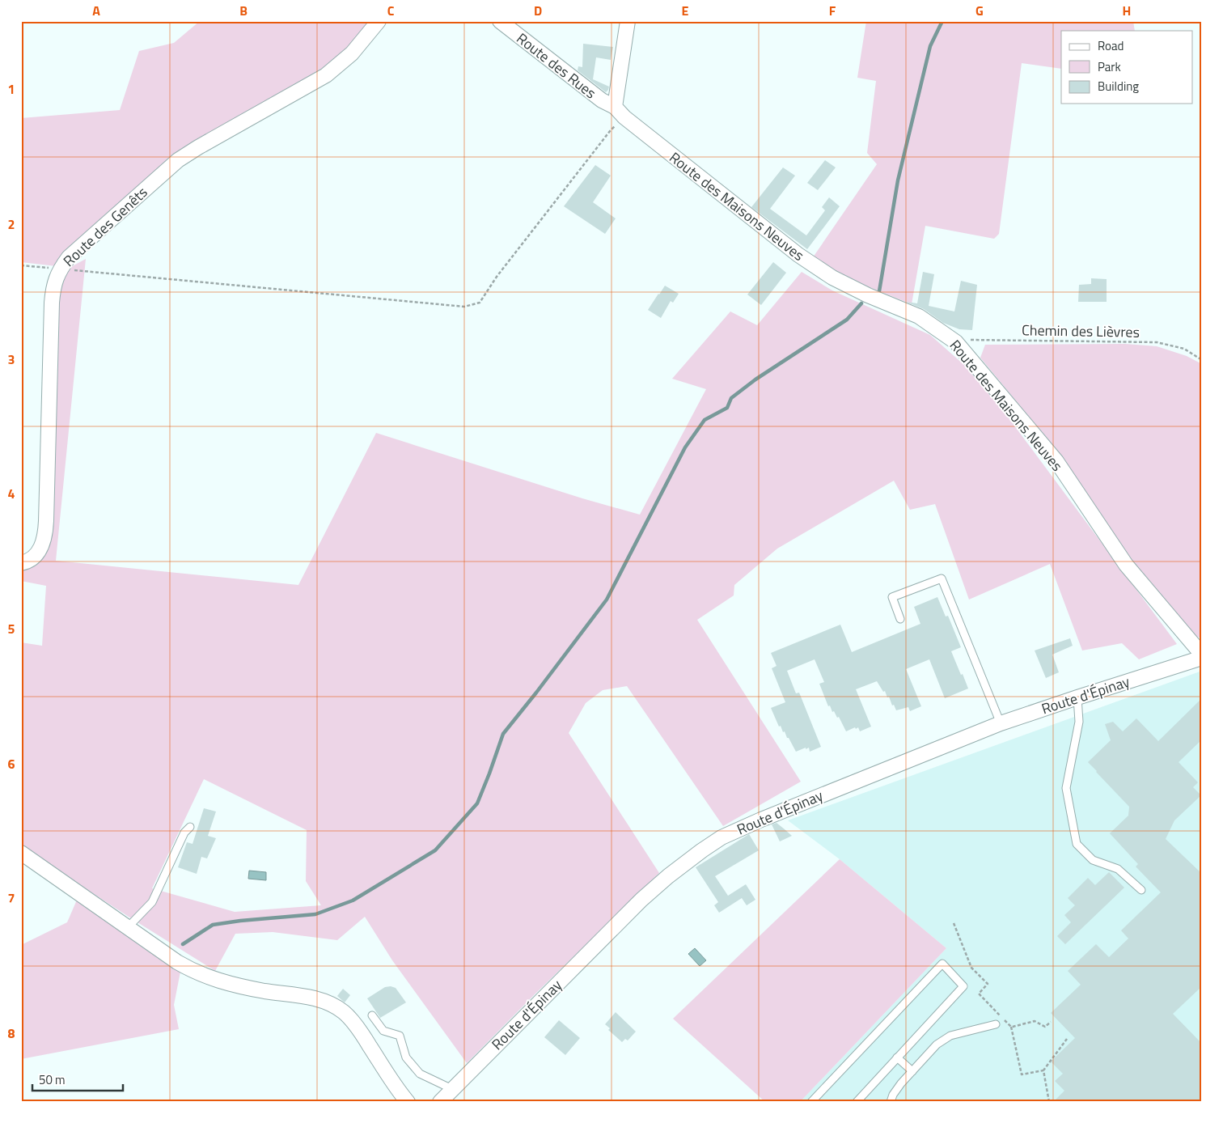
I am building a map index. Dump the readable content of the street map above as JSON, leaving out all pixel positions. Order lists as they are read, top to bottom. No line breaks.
{"streets":{"street":["Route des Rues","Route des Maisons Neuves","Route des Genêts","Route d'Épinay"],"path":["Chemin des Lièvres"]},"crossings":[["Route des Rues","Route des Maisons Neuves"],["Route des Maisons Neuves","Chemin des Lièvres"]],"legend":["Road","Park","Building"],"scale_bar":"50 m","grid":{"columns":["A","B","C","D","E","F","G","H"],"rows":["1","2","3","4","5","6","7","8"]}}
